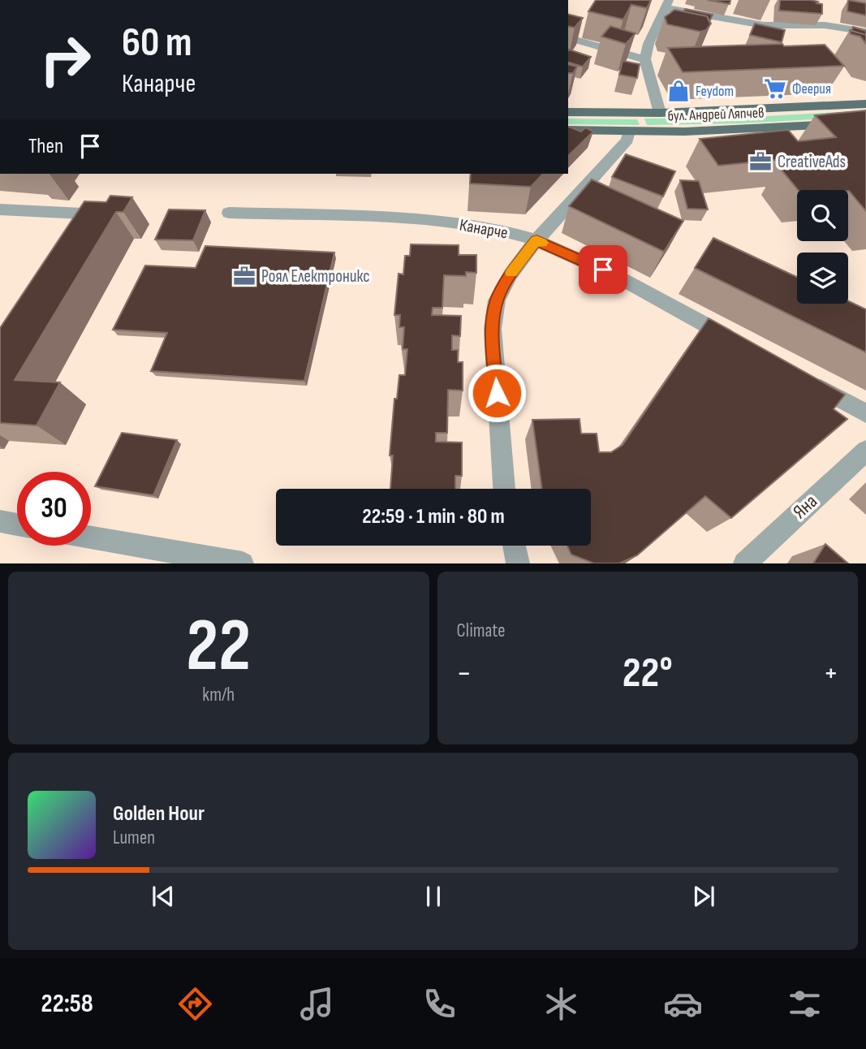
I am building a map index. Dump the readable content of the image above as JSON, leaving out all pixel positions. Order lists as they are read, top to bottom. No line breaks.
{"streets":{"main road":["бул. Андрей Ляпчев"],"street":["Канарче","Яна"]},"places":{"supermarket":["Феерия"],"shop":["Feydom"],"office":["CreativeAds","Роял Електроникс"]},"page":{"turn":["60 m","Канарче"],"then":"Then","limit":"30","trip":"22:59 · 1 min · 80 m","tile":[["22","km/h"],"Climate"],"heat":["−","22°","+"],"song":["Golden Hour","Lumen"],"tabs":"22:58"}}
